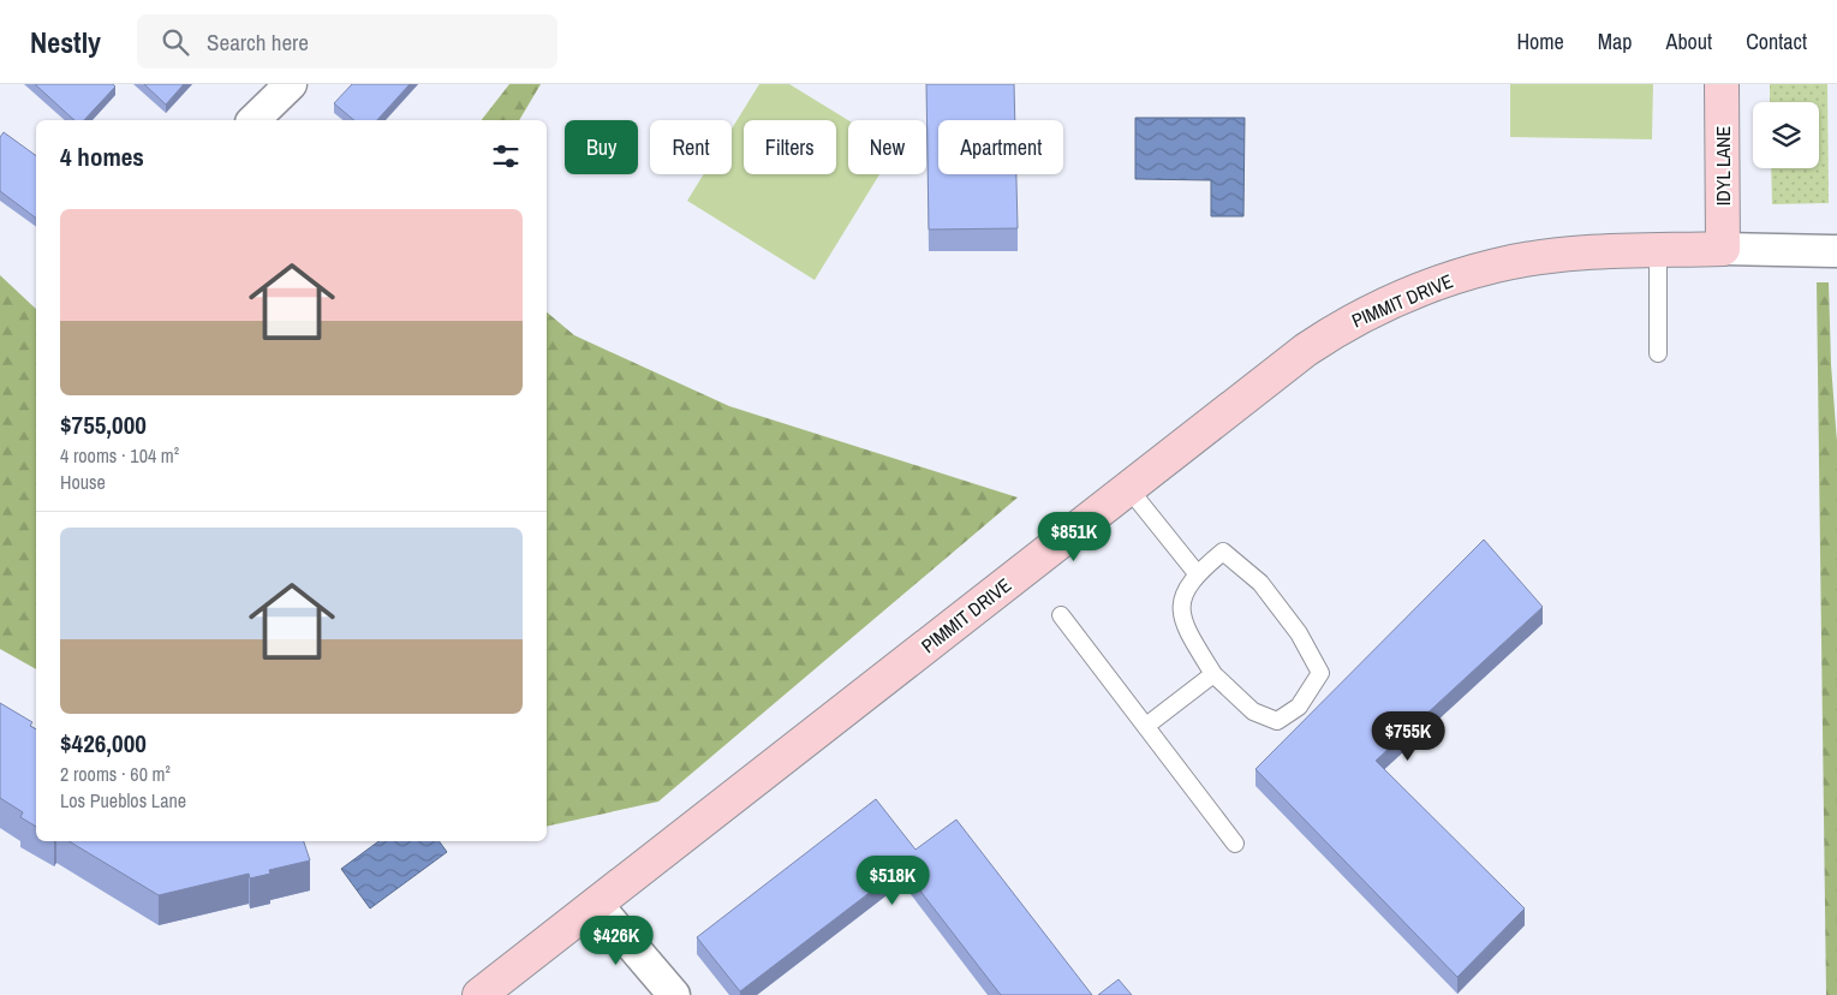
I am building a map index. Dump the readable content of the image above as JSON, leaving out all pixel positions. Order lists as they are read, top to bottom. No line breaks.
{"streets":{"street":["IDYL LANE","PIMMIT DRIVE"]},"crossings":[["IDYL LANE","PIMMIT DRIVE"]],"page":{"header":"Nestly","search":"Search here","nav":["Home","Map","About","Contact"],"chip":["Buy","Rent","Filters","New","Apartment"],"heading":"4 homes","list":[{"name":"$755,000","note":"4 rooms · 104 m² · House"},{"name":"$426,000","note":"2 rooms · 60 m² · Los Pueblos Lane"}],"price":["$851K","$755K","$518K","$426K"]}}
